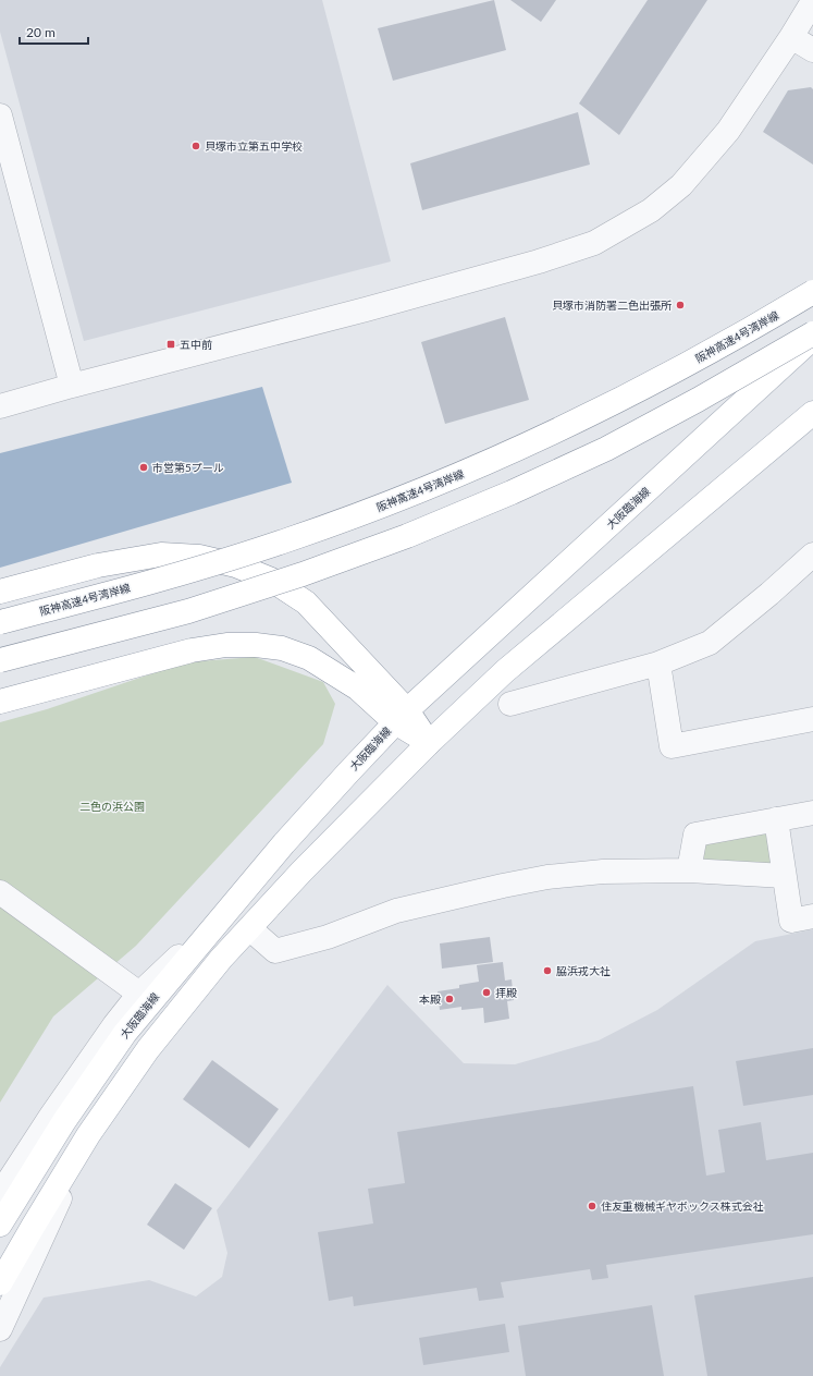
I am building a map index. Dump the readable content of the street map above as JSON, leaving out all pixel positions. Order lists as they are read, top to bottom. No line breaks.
{"streets":{"main road":["阪神高速4号湾岸線","大阪臨海線"]},"parks":["二色の浜公園"],"places":{"other":["貝塚市立第五中学校","貝塚市消防署二色出張所","市営第5プール","脇浜戎大社","拝殿","本殿","住友重機械ギヤボックス株式会社"],"transit":["五中前"]},"scale_bar":"20 m"}
